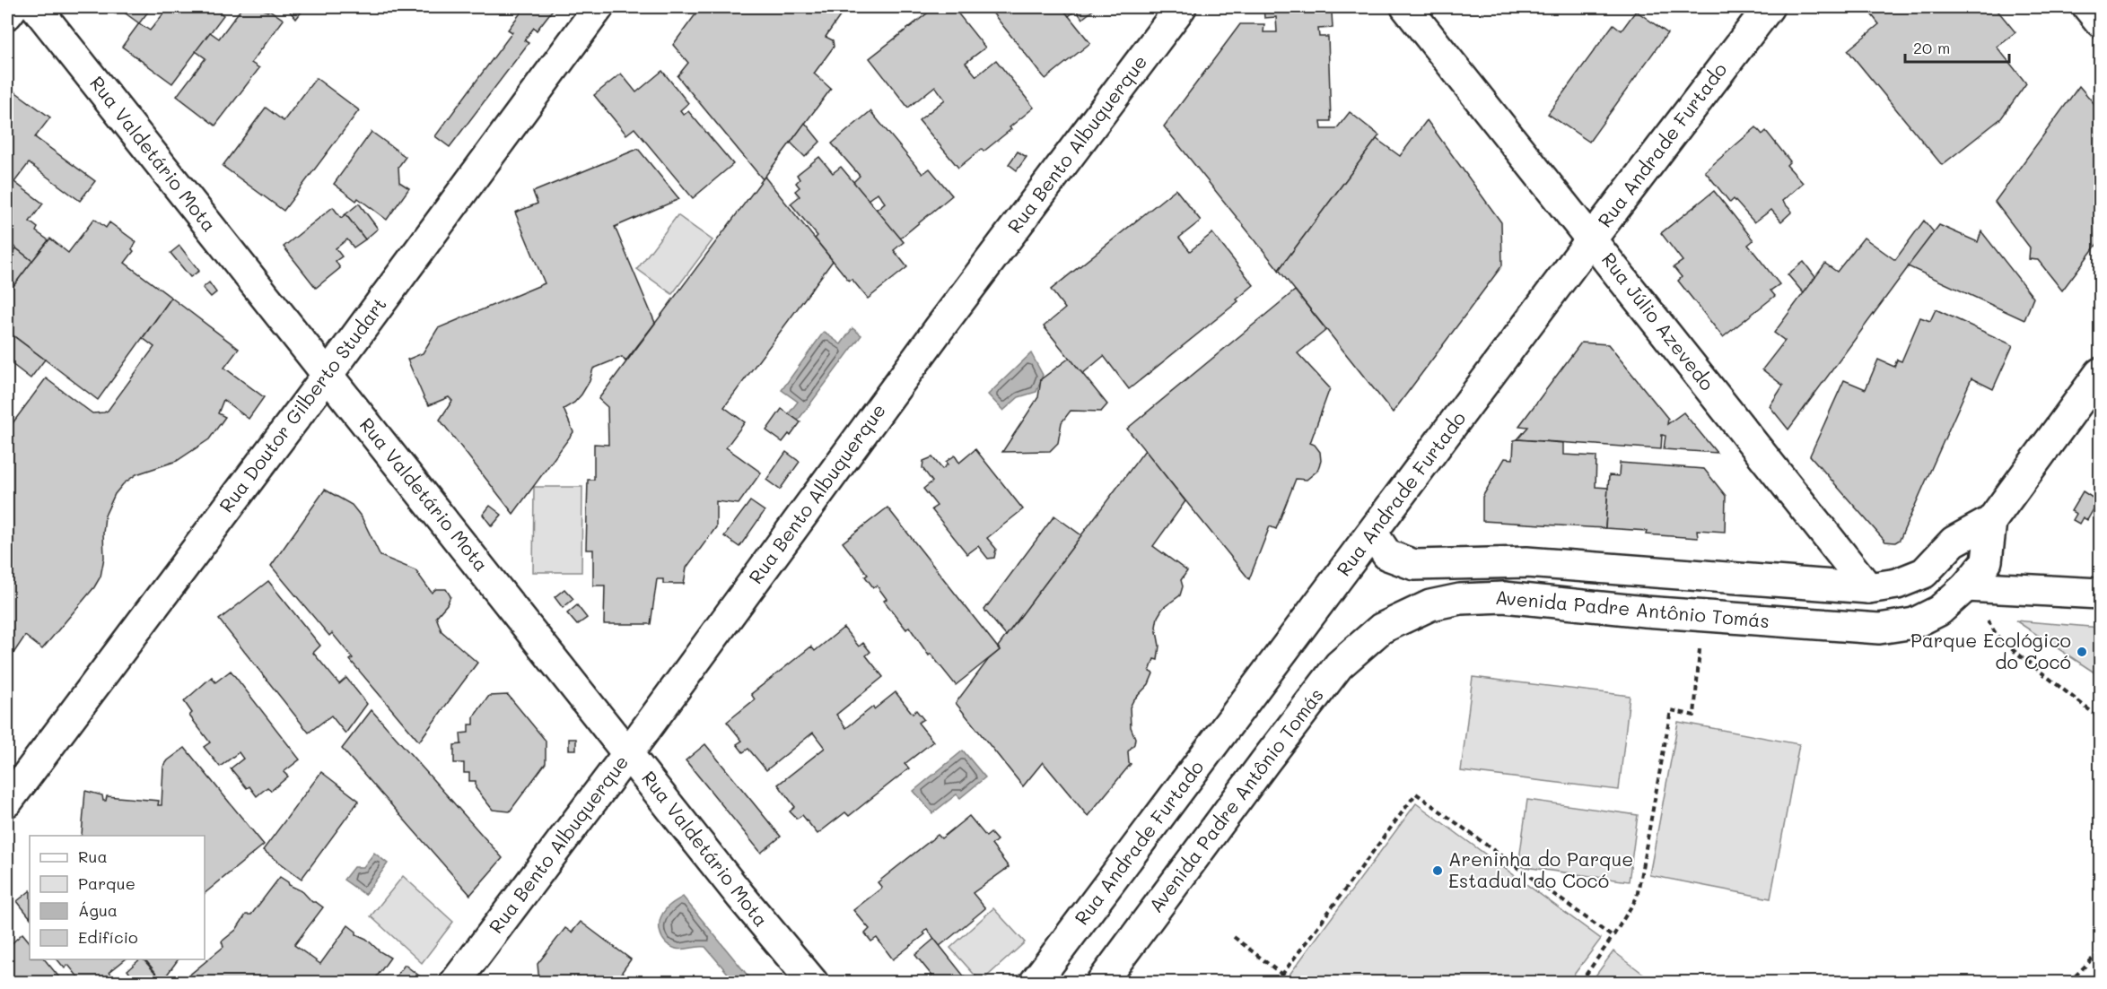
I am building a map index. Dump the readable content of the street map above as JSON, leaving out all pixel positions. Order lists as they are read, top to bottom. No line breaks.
{"streets":{"street":["Rua Bento Albuquerque","Rua Andrade Furtado","Rua Valdetário Mota","Rua Júlio Azevedo","Rua Doutor Gilberto Studart","Avenida Padre Antônio Tomás"]},"crossings":[["Rua Bento Albuquerque","Rua Valdetário Mota"],["Rua Andrade Furtado","Rua Júlio Azevedo"],["Rua Andrade Furtado","Avenida Padre Antônio Tomás"],["Rua Valdetário Mota","Rua Doutor Gilberto Studart"],["Rua Júlio Azevedo","Avenida Padre Antônio Tomás"]],"places":["Parque Ecológico do Cocó","Areninha do Parque Estadual do Cocó"],"legend":["Rua","Parque","Água","Edifício"],"scale_bar":"20 m"}
